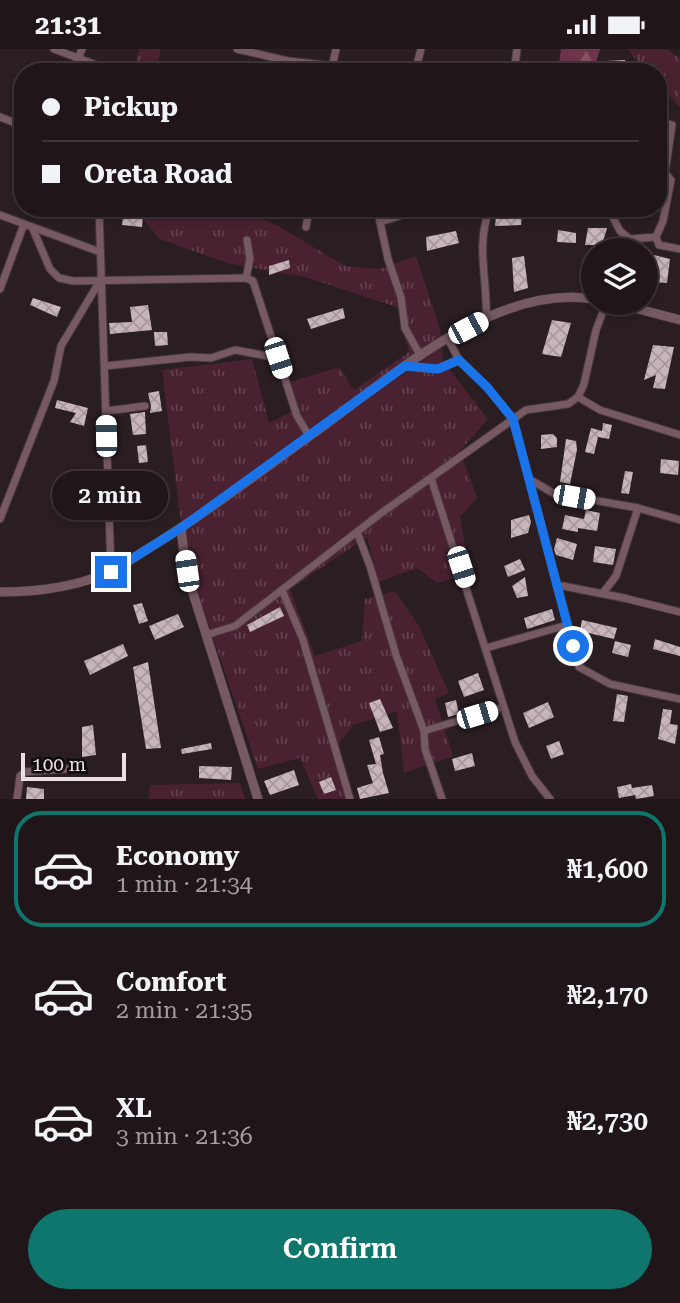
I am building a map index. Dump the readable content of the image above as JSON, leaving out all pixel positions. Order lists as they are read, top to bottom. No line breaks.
{"scale_bar":"100 m","page":{"status":"21:31","banner":["Pickup","Oreta Road"],"bubble":"2 min","scale":"100 m","list":[{"name":"Economy","note":"1 min · 21:34","value":"₦1,600"},{"name":"Comfort","note":"2 min · 21:35","value":"₦2,170"},{"name":"XL","note":"3 min · 21:36","value":"₦2,730"}],"buttons":"Confirm"}}
